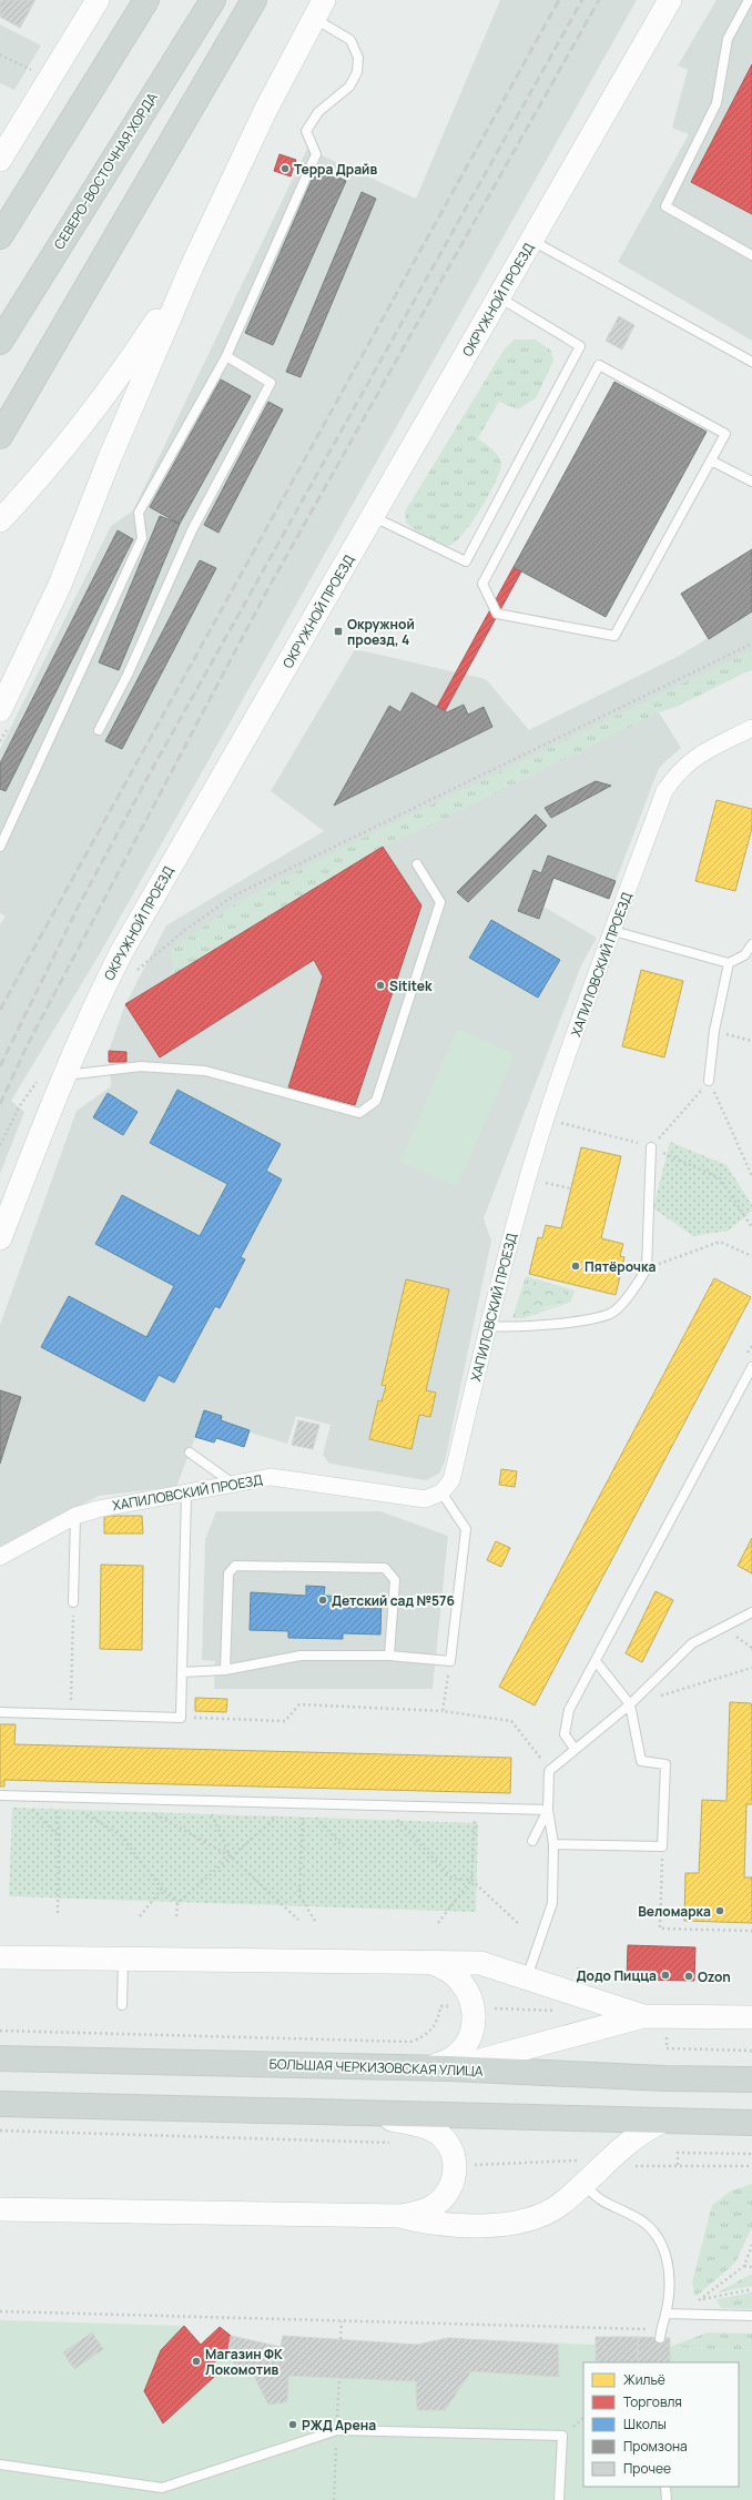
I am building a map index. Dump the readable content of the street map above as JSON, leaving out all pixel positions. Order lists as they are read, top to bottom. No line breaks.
{"streets":{"main road":["СЕВЕРО-ВОСТОЧНАЯ ХОРДА","БОЛЬШАЯ ЧЕРКИЗОВСКАЯ УЛИЦА"],"street":["ОКРУЖНОЙ ПРОЕЗД","ХАПИЛОВСКИЙ ПРОЕЗД"]},"places":{"other":["Терра Драйв","Sititek","Пятёрочка","Детский сад №576","Веломарка","Додо Пицца","Ozon","Магазин ФК Локомотив","РЖД Арена"],"transit":["Окружной проезд, 4"]},"legend":["Жильё","Торговля","Школы","Промзона","Прочее"]}
